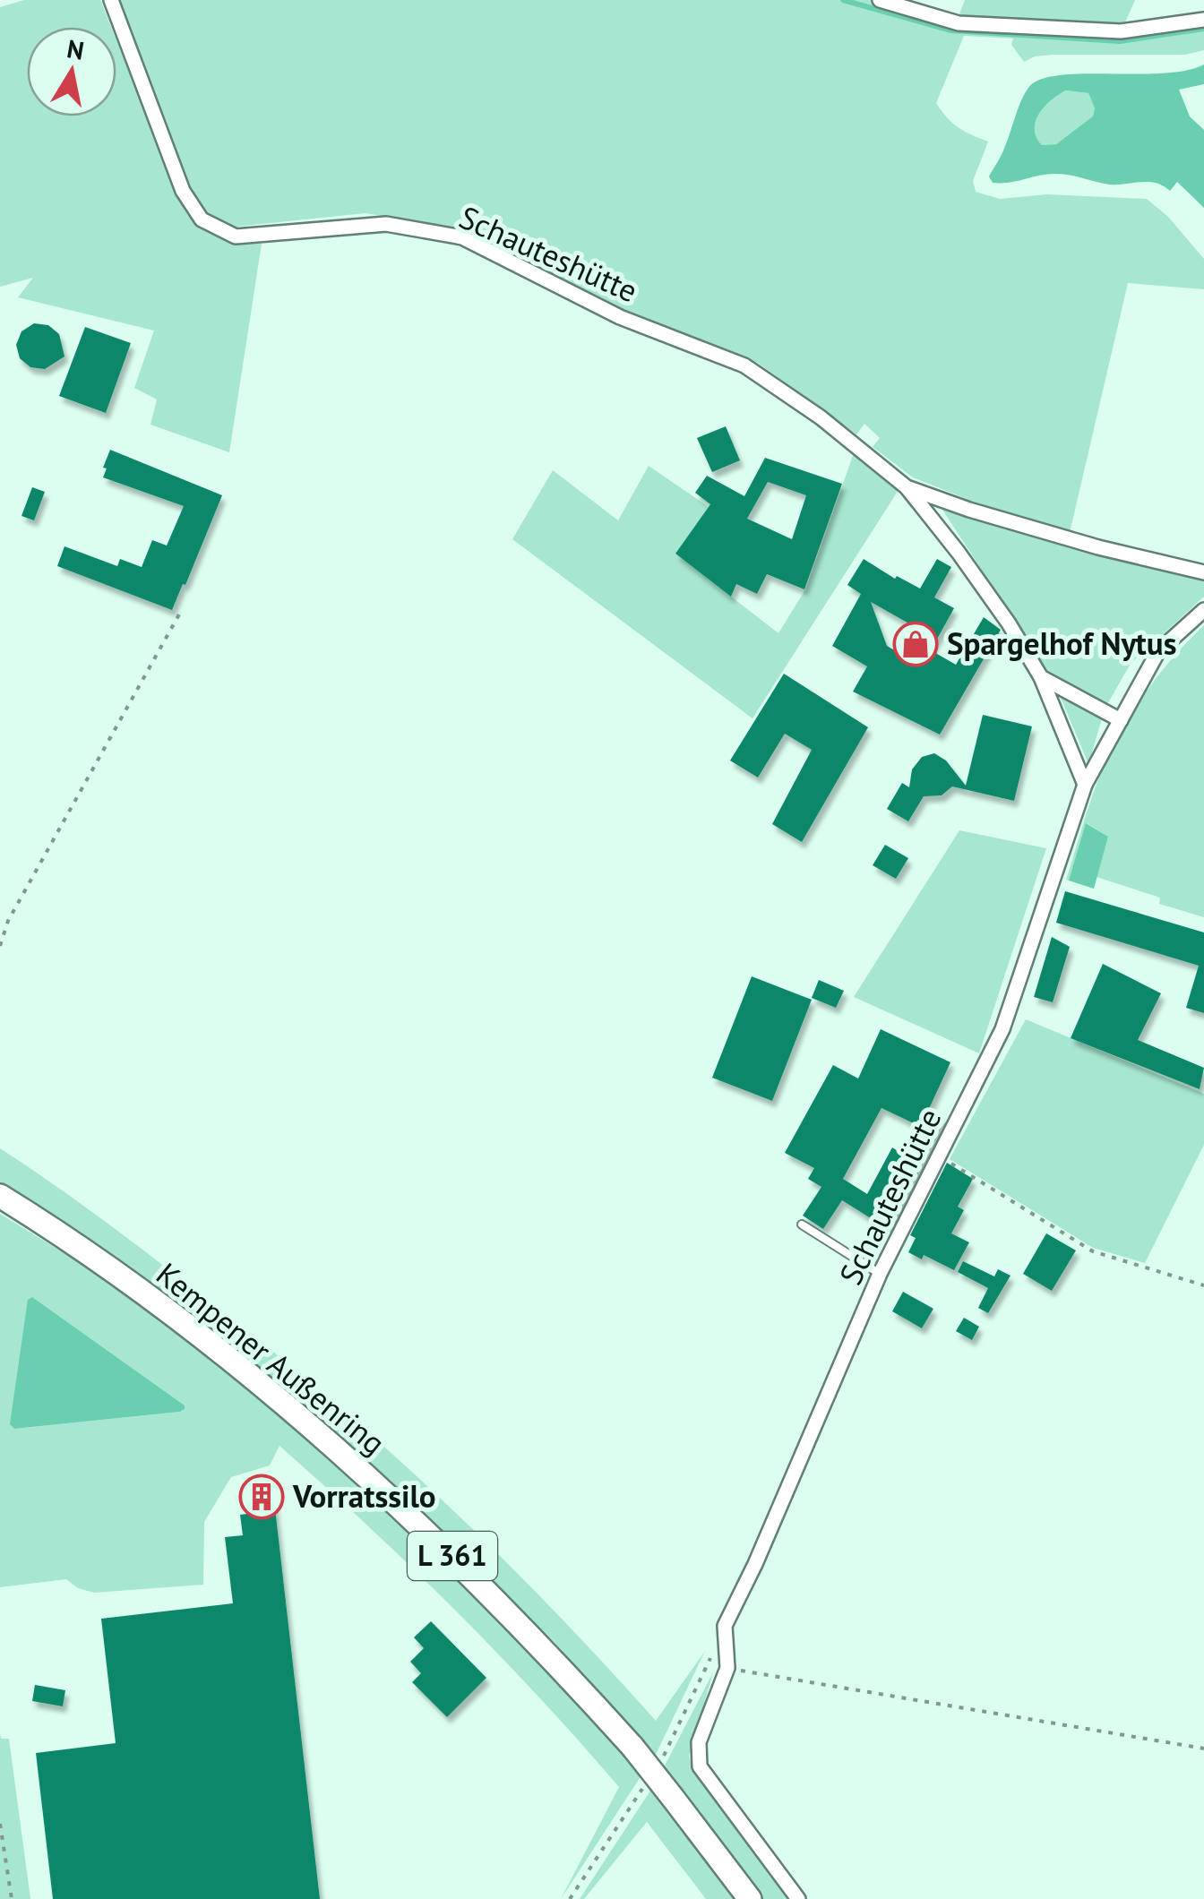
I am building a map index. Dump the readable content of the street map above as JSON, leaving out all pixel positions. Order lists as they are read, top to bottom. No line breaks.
{"streets":{"main road":["Kempener Außenring","L 361"],"street":["Schauteshütte"]},"places":{"shop":["Spargelhof Nytus"],"building":["Vorratssilo"]},"north":"top"}
